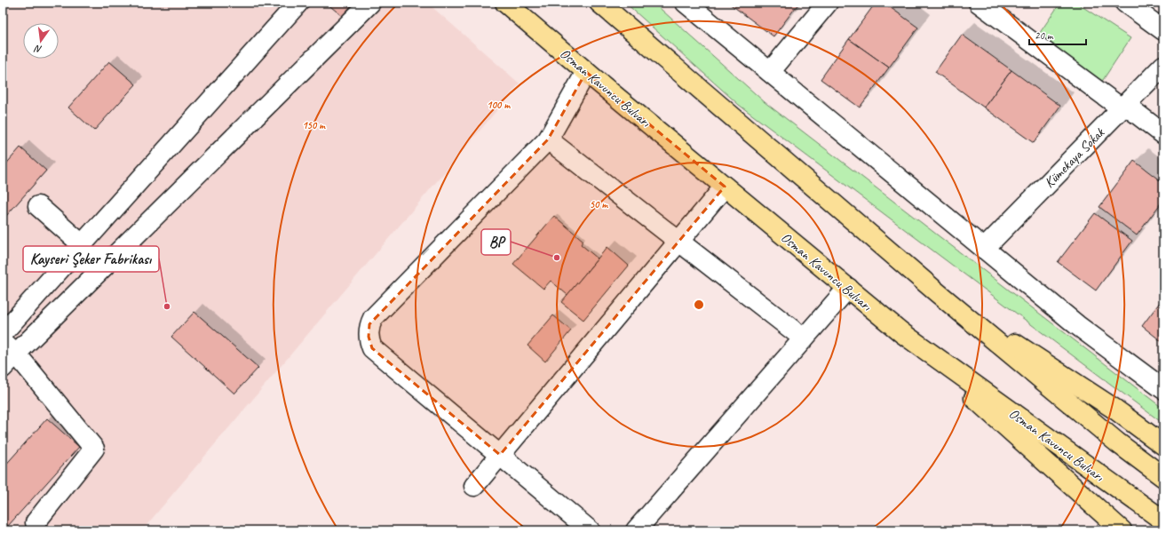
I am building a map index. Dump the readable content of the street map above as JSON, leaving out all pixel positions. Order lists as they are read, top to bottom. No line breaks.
{"streets":{"highway":["Osman Kavuncu Bulvarı"],"street":["Kümekaya Sokak"]},"places":["BP","Kayseri Şeker Fabrikası"],"scale_bar":"20 m","north":"bottom","rings":["100 m","150 m","50 m"]}
